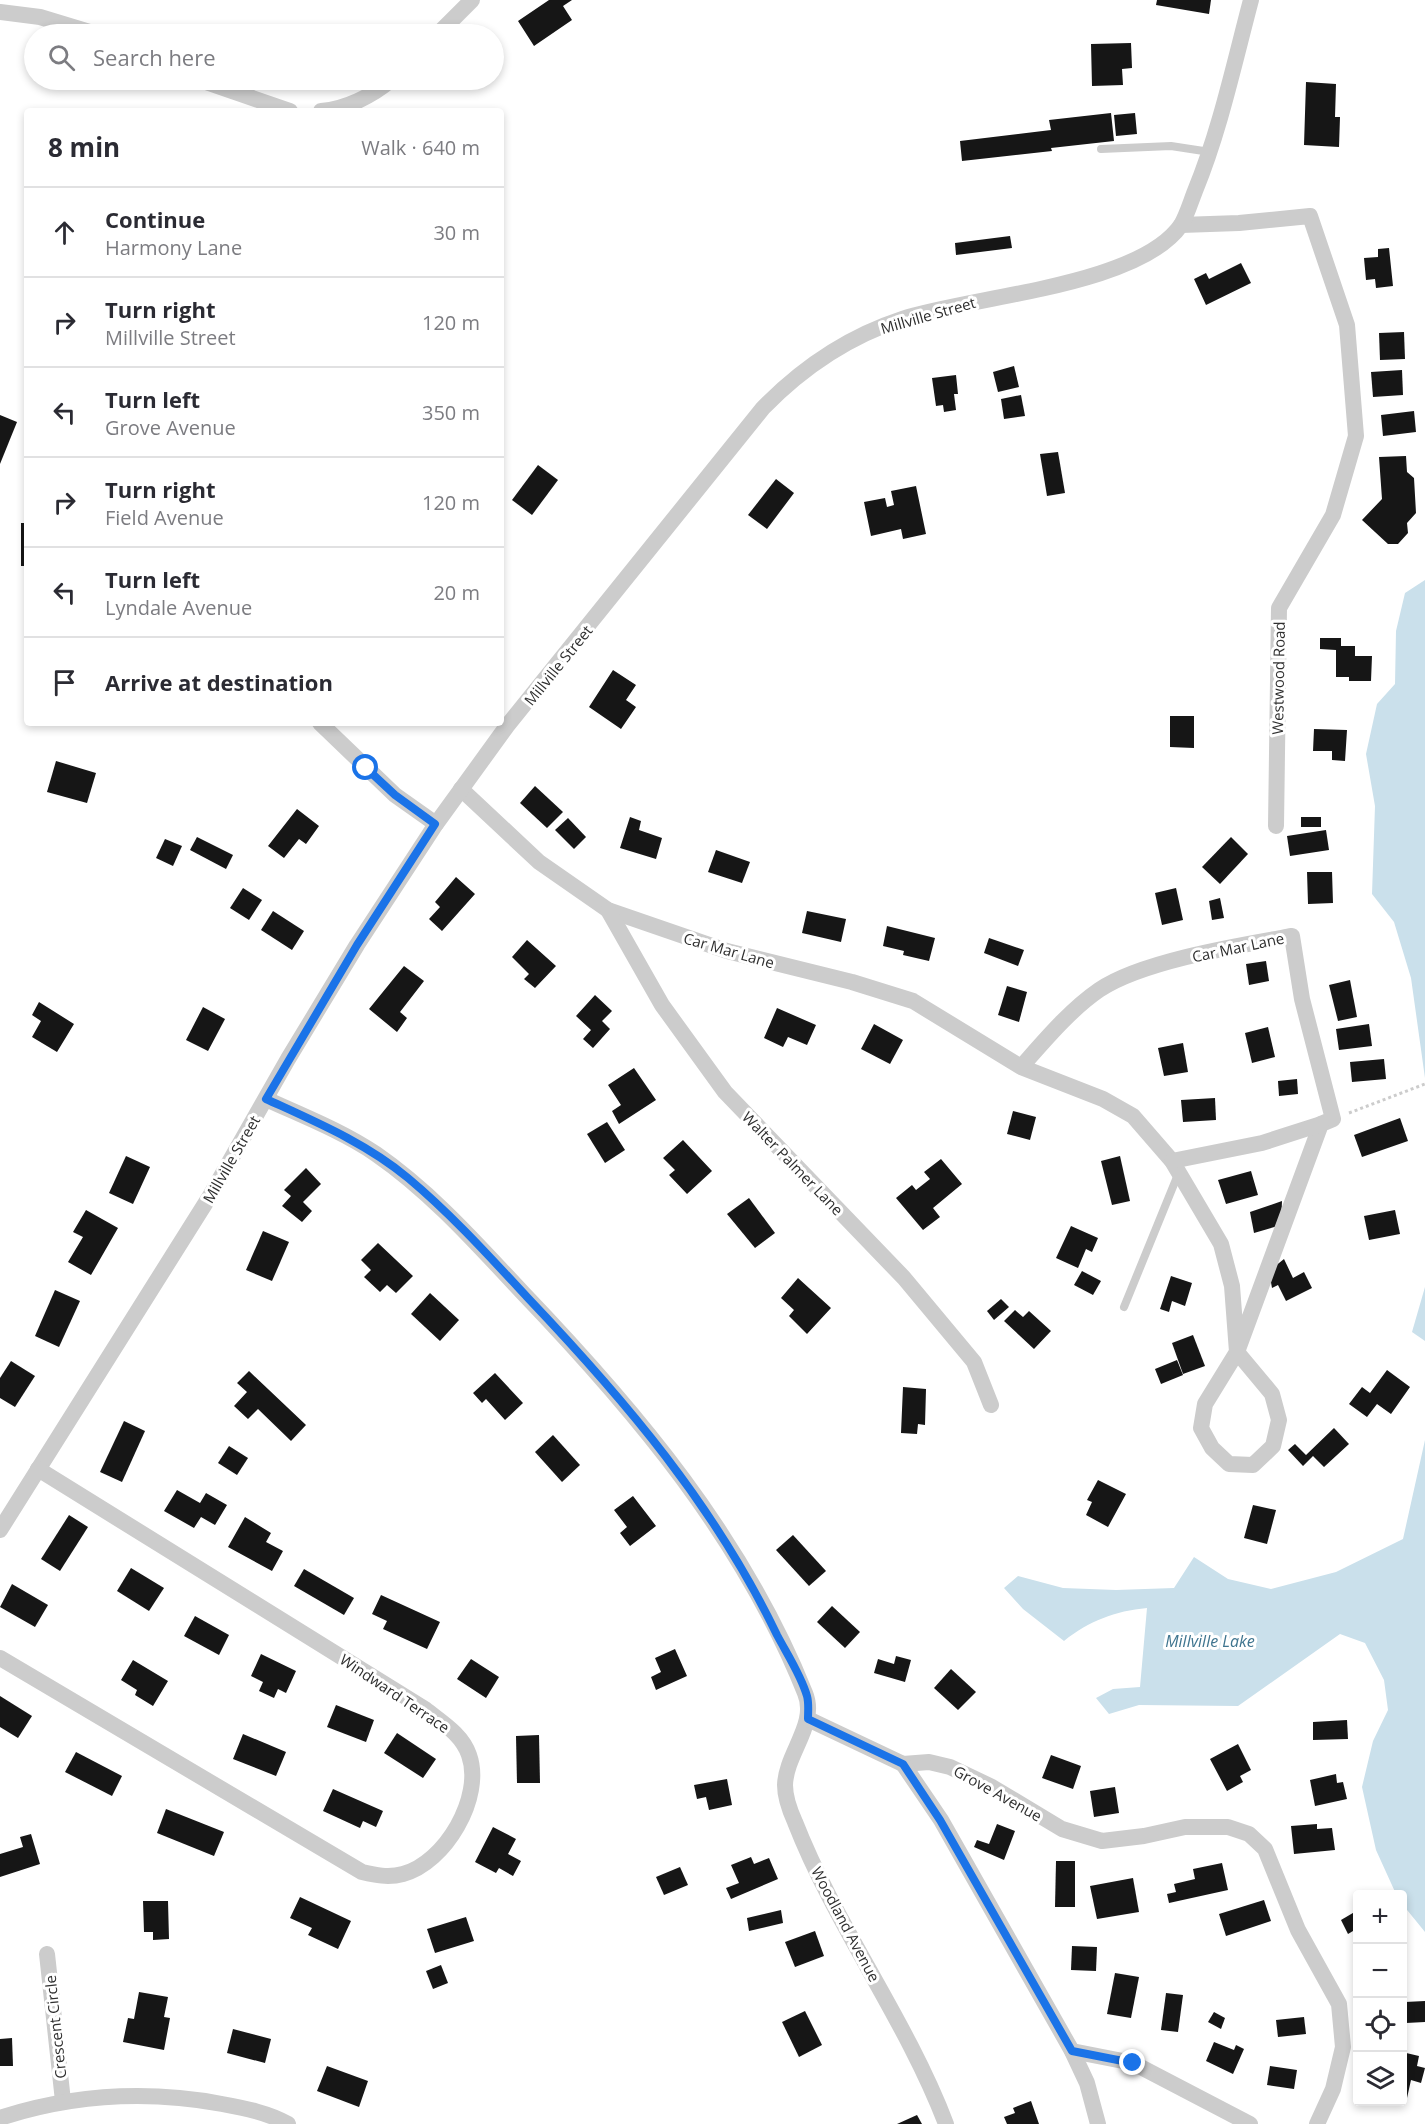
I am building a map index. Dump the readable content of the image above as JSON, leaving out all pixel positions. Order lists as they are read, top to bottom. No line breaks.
{"streets":{"street":["Millville Street","Westwood Road","Car Mar Lane","Walter Palmer Lane","Windward Terrace","Grove Avenue","Woodland Avenue","Crescent Circle"]},"crossings":[["Millville Street","Westwood Road"],["Millville Street","Car Mar Lane"],["Millville Street","Windward Terrace"],["Car Mar Lane","Walter Palmer Lane"],["Grove Avenue","Woodland Avenue"]],"water":["Millville Lake"],"page":{"search":"Search here","heading":["8 min","Walk · 640 m"],"list":[["Continue","Harmony Lane","30 m"],["Turn right","Millville Street","120 m"],["Turn left","Grove Avenue","350 m"],["Turn right","Field Avenue","120 m"],["Turn left","Lyndale Avenue","20 m"],"Arrive at destination"],"map_buttons":["+","−"]}}
